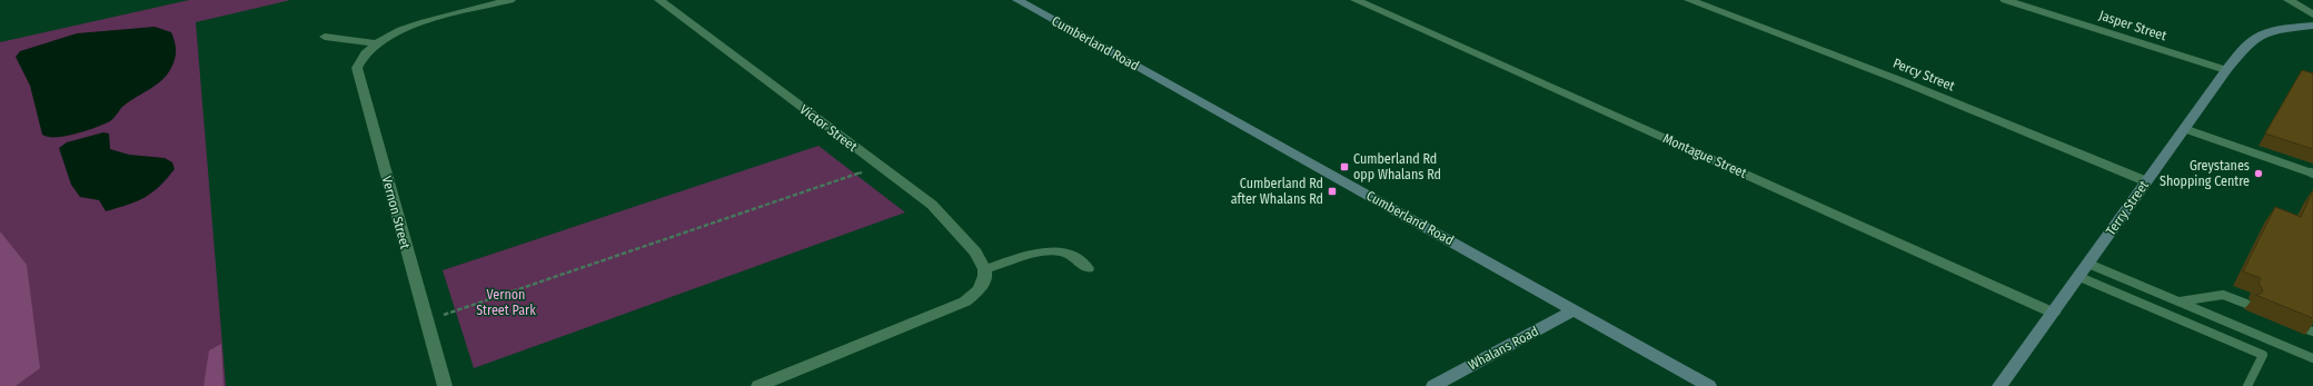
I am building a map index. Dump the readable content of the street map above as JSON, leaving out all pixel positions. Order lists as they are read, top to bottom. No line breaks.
{"streets":{"street":["Jasper Street","Cumberland Road","Percy Street","Victor Street","Montague Street","Terry Street","Vernon Street","Whalans Road"]},"crossings":[["Jasper Street","Terry Street"],["Cumberland Road","Whalans Road"],["Percy Street","Terry Street"],["Montague Street","Terry Street"]],"parks":["Vernon Street Park"],"places":{"transit":["Cumberland Rd opp Whalans Rd","Cumberland Rd after Whalans Rd"],"other":["Greystanes Shopping Centre"]}}
